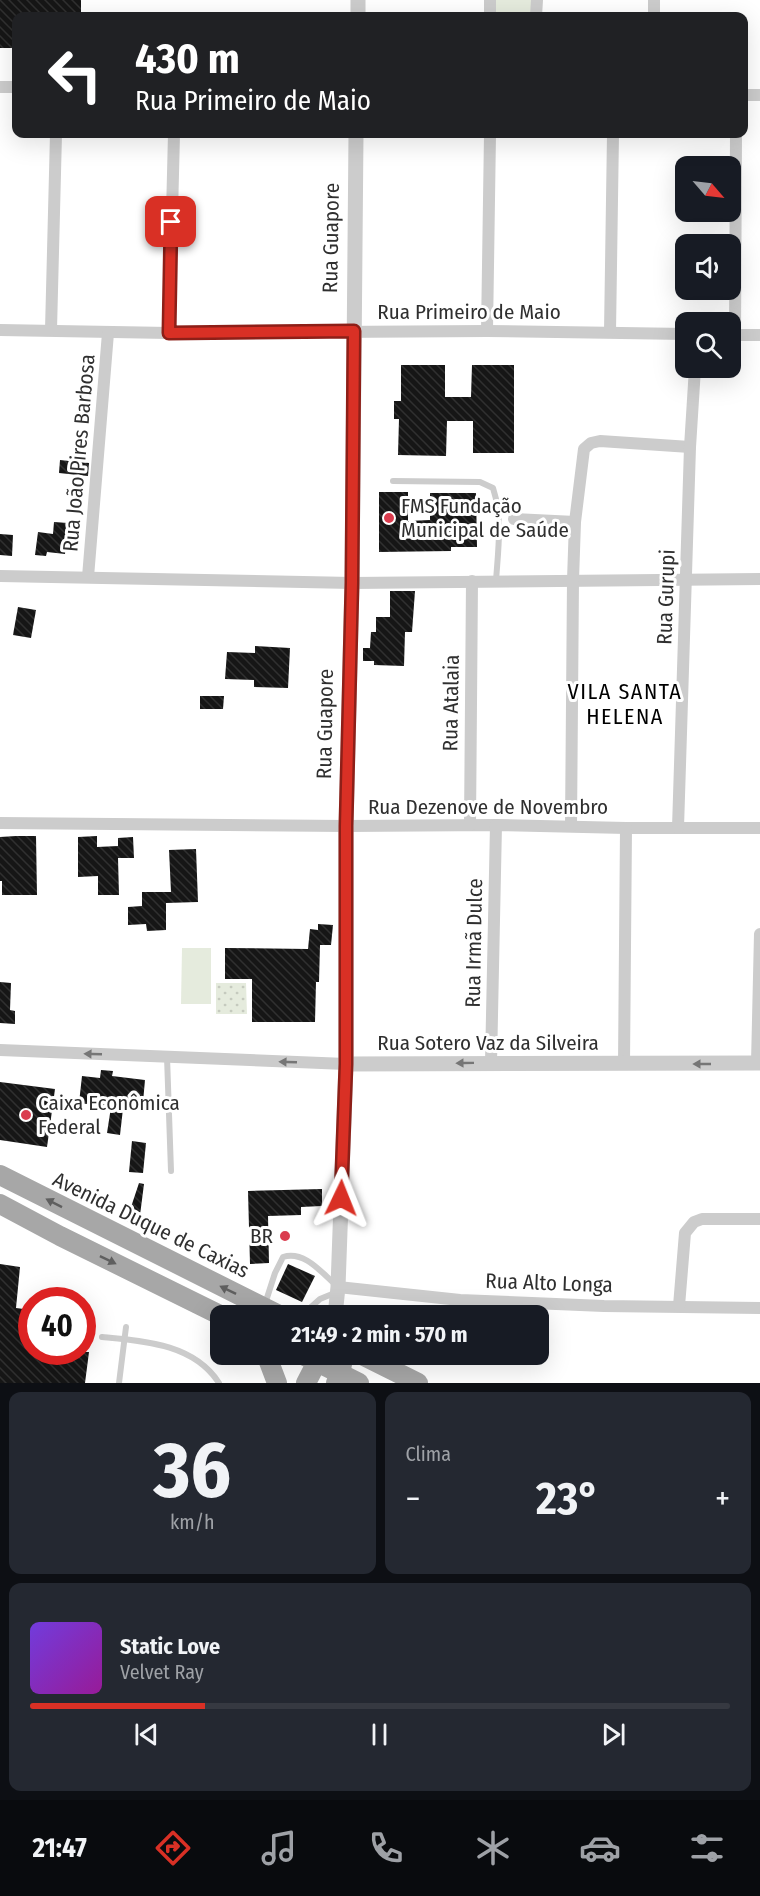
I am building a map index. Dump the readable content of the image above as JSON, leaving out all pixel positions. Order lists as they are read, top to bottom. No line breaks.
{"streets":{"main road":["Avenida Duque de Caxias"],"street":["Rua Guapore","Rua Primeiro de Maio","Rua João Pires Barbosa","Rua Gurupi","Rua Atalaia","Rua Dezenove de Novembro","Rua Irmã Dulce","Rua Sotero Vaz da Silveira","Rua Alto Longa"]},"crossings":[["Rua Guapore","Rua Primeiro de Maio"],["Rua Guapore","Rua Dezenove de Novembro"],["Rua Guapore","Rua Sotero Vaz da Silveira"],["Rua Guapore","Rua Alto Longa"],["Rua Primeiro de Maio","Rua João Pires Barbosa"],["Rua Gurupi","Rua Dezenove de Novembro"],["Rua Atalaia","Rua Dezenove de Novembro"],["Rua Dezenove de Novembro","Rua Irmã Dulce"],["Rua Irmã Dulce","Rua Sotero Vaz da Silveira"]],"one_way":["Rua Sotero Vaz da Silveira"],"districts":["VILA SANTA HELENA"],"places":["FMS Fundação Municipal de Saúde","Caixa Econômica Federal","BR"],"north":"bottom right","page":{"turn":["430 m","Rua Primeiro de Maio"],"limit":"40","trip":"21:49 · 2 min · 570 m","tile":[["36","km/h"],"Clima"],"heat":["−","23°","+"],"song":["Static Love","Velvet Ray"],"tabs":"21:47"}}
